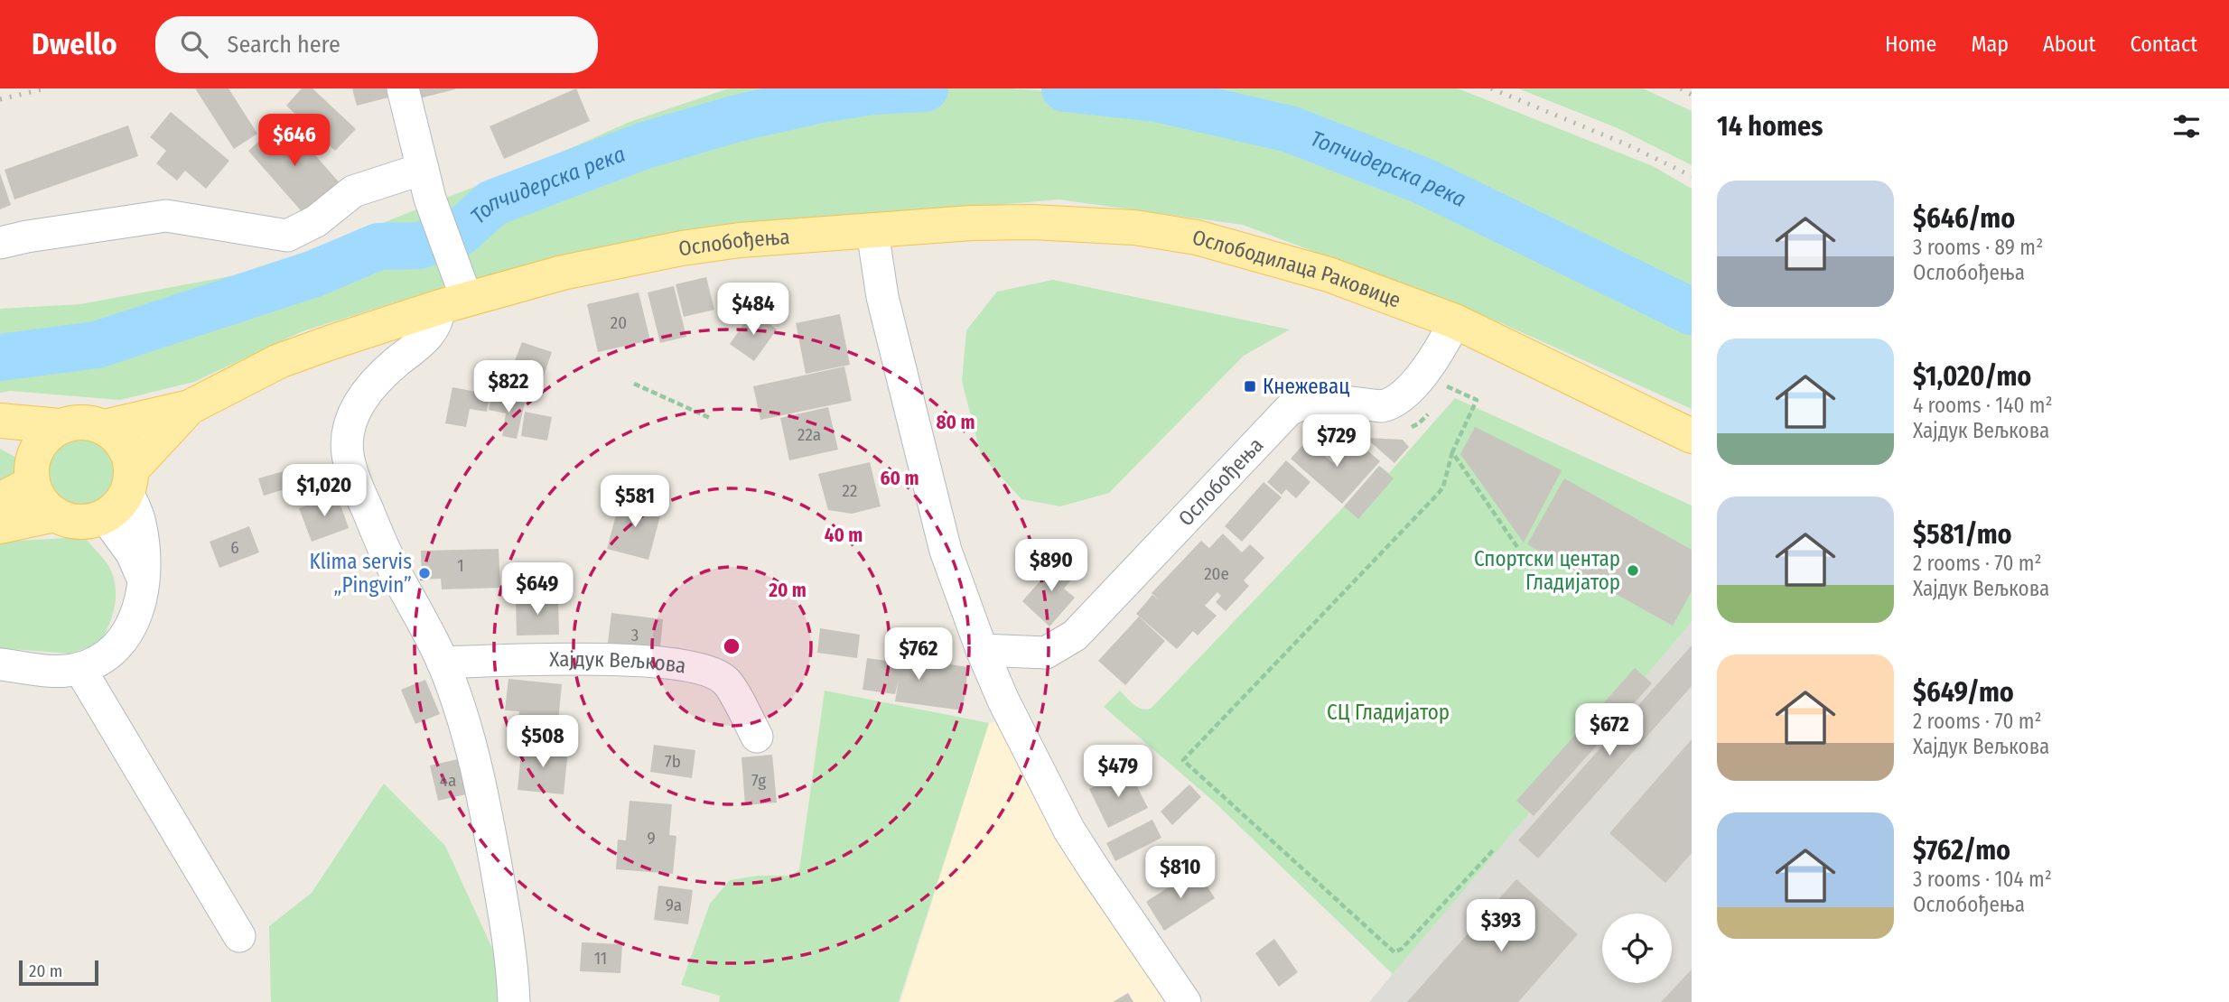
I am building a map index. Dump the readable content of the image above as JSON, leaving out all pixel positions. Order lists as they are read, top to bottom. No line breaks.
{"streets":{"main road":["Ослобођења","Ослободилаца Раковице"],"street":["Хајдук Вељкова"]},"crossings":[["Ослобођења","Ослободилаца Раковице"]],"water":["Топчидерска река"],"parks":["СЦ Гладијатор"],"places":{"transit":["Кнежевац"],"other":["Спортски центар Гладијатор","Klima servis „Pingvin”"]},"house_numbers":["20","22a","22","6","1","20e","3","7b","4a","7g","9","9a","11"],"scale_bar":"20 m","page":{"header":"Dwello","search":"Search here","nav":["Home","Map","About","Contact"],"heading":"14 homes","price":["$646","$484","$822","$729","$1,020","$581","$890","$649","$762","$672","$508","$479","$810","$393"],"list":[{"name":"$646/mo","note":"3 rooms · 89 m² · Ослобођења"},{"name":"$1,020/mo","note":"4 rooms · 140 m² · Хајдук Вељкова"},{"name":"$581/mo","note":"2 rooms · 70 m² · Хајдук Вељкова"},{"name":"$649/mo","note":"2 rooms · 70 m² · Хајдук Вељкова"},{"name":"$762/mo","note":"3 rooms · 104 m² · Ослобођења"}],"scale":"20 m"},"rings":["80 m","60 m","40 m","20 m"]}
